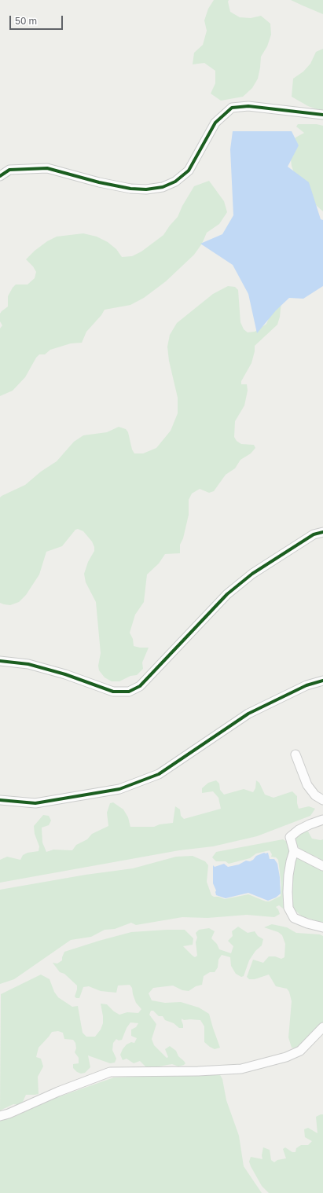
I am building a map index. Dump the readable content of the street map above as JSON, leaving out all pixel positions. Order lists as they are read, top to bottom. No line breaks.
{"scale_bar":"50 m"}
